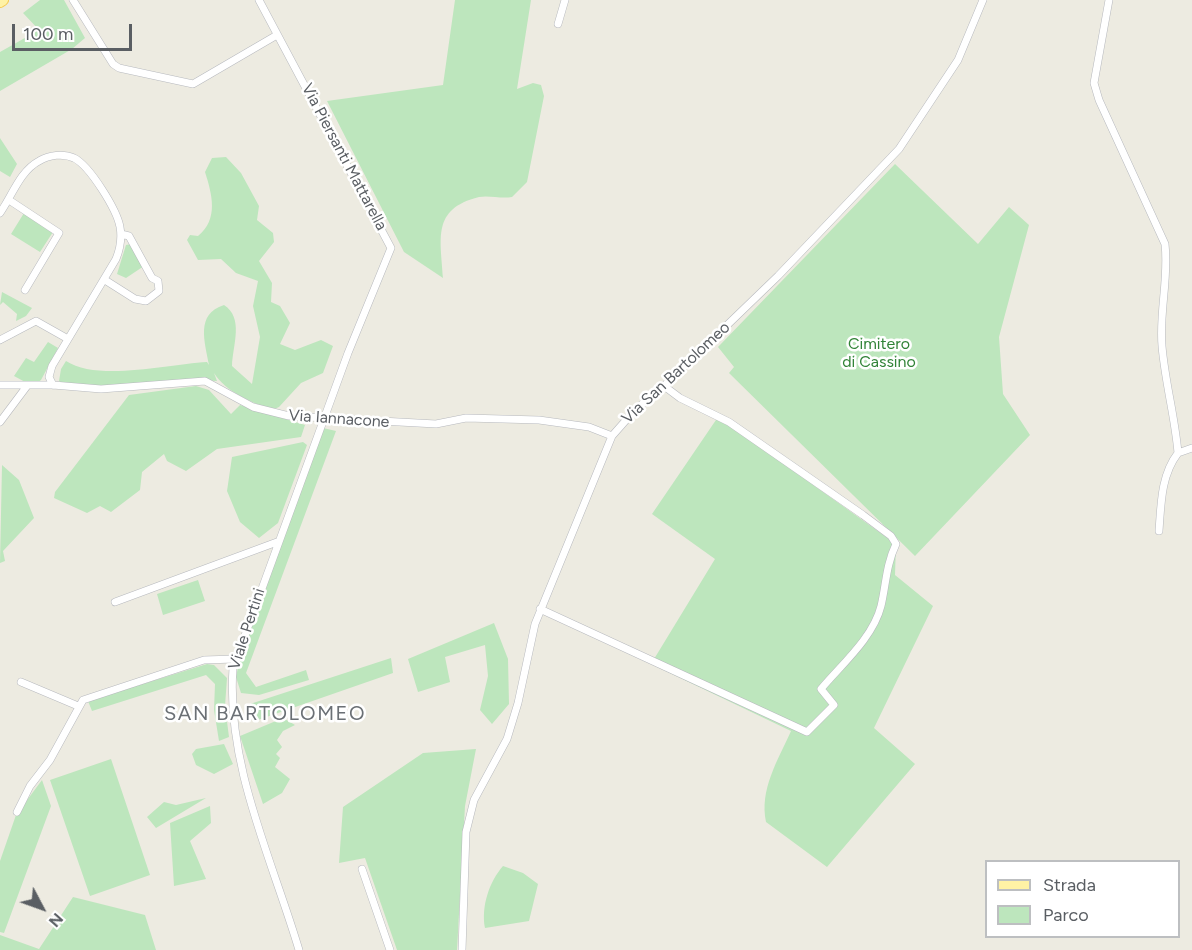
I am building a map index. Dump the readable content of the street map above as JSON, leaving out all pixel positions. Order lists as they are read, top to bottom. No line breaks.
{"streets":{"street":["Via Piersanti Mattarella","Via San Bartolomeo","Via Iannacone","Viale Pertini"]},"crossings":[["Via Piersanti Mattarella","Via Iannacone"],["Via Piersanti Mattarella","Viale Pertini"],["Via San Bartolomeo","Via Iannacone"],["Via Iannacone","Viale Pertini"]],"districts":["SAN BARTOLOMEO"],"parks":["Cimitero di Cassino"],"legend":["Strada","Parco"],"scale_bar":"100 m","north":"bottom right"}
